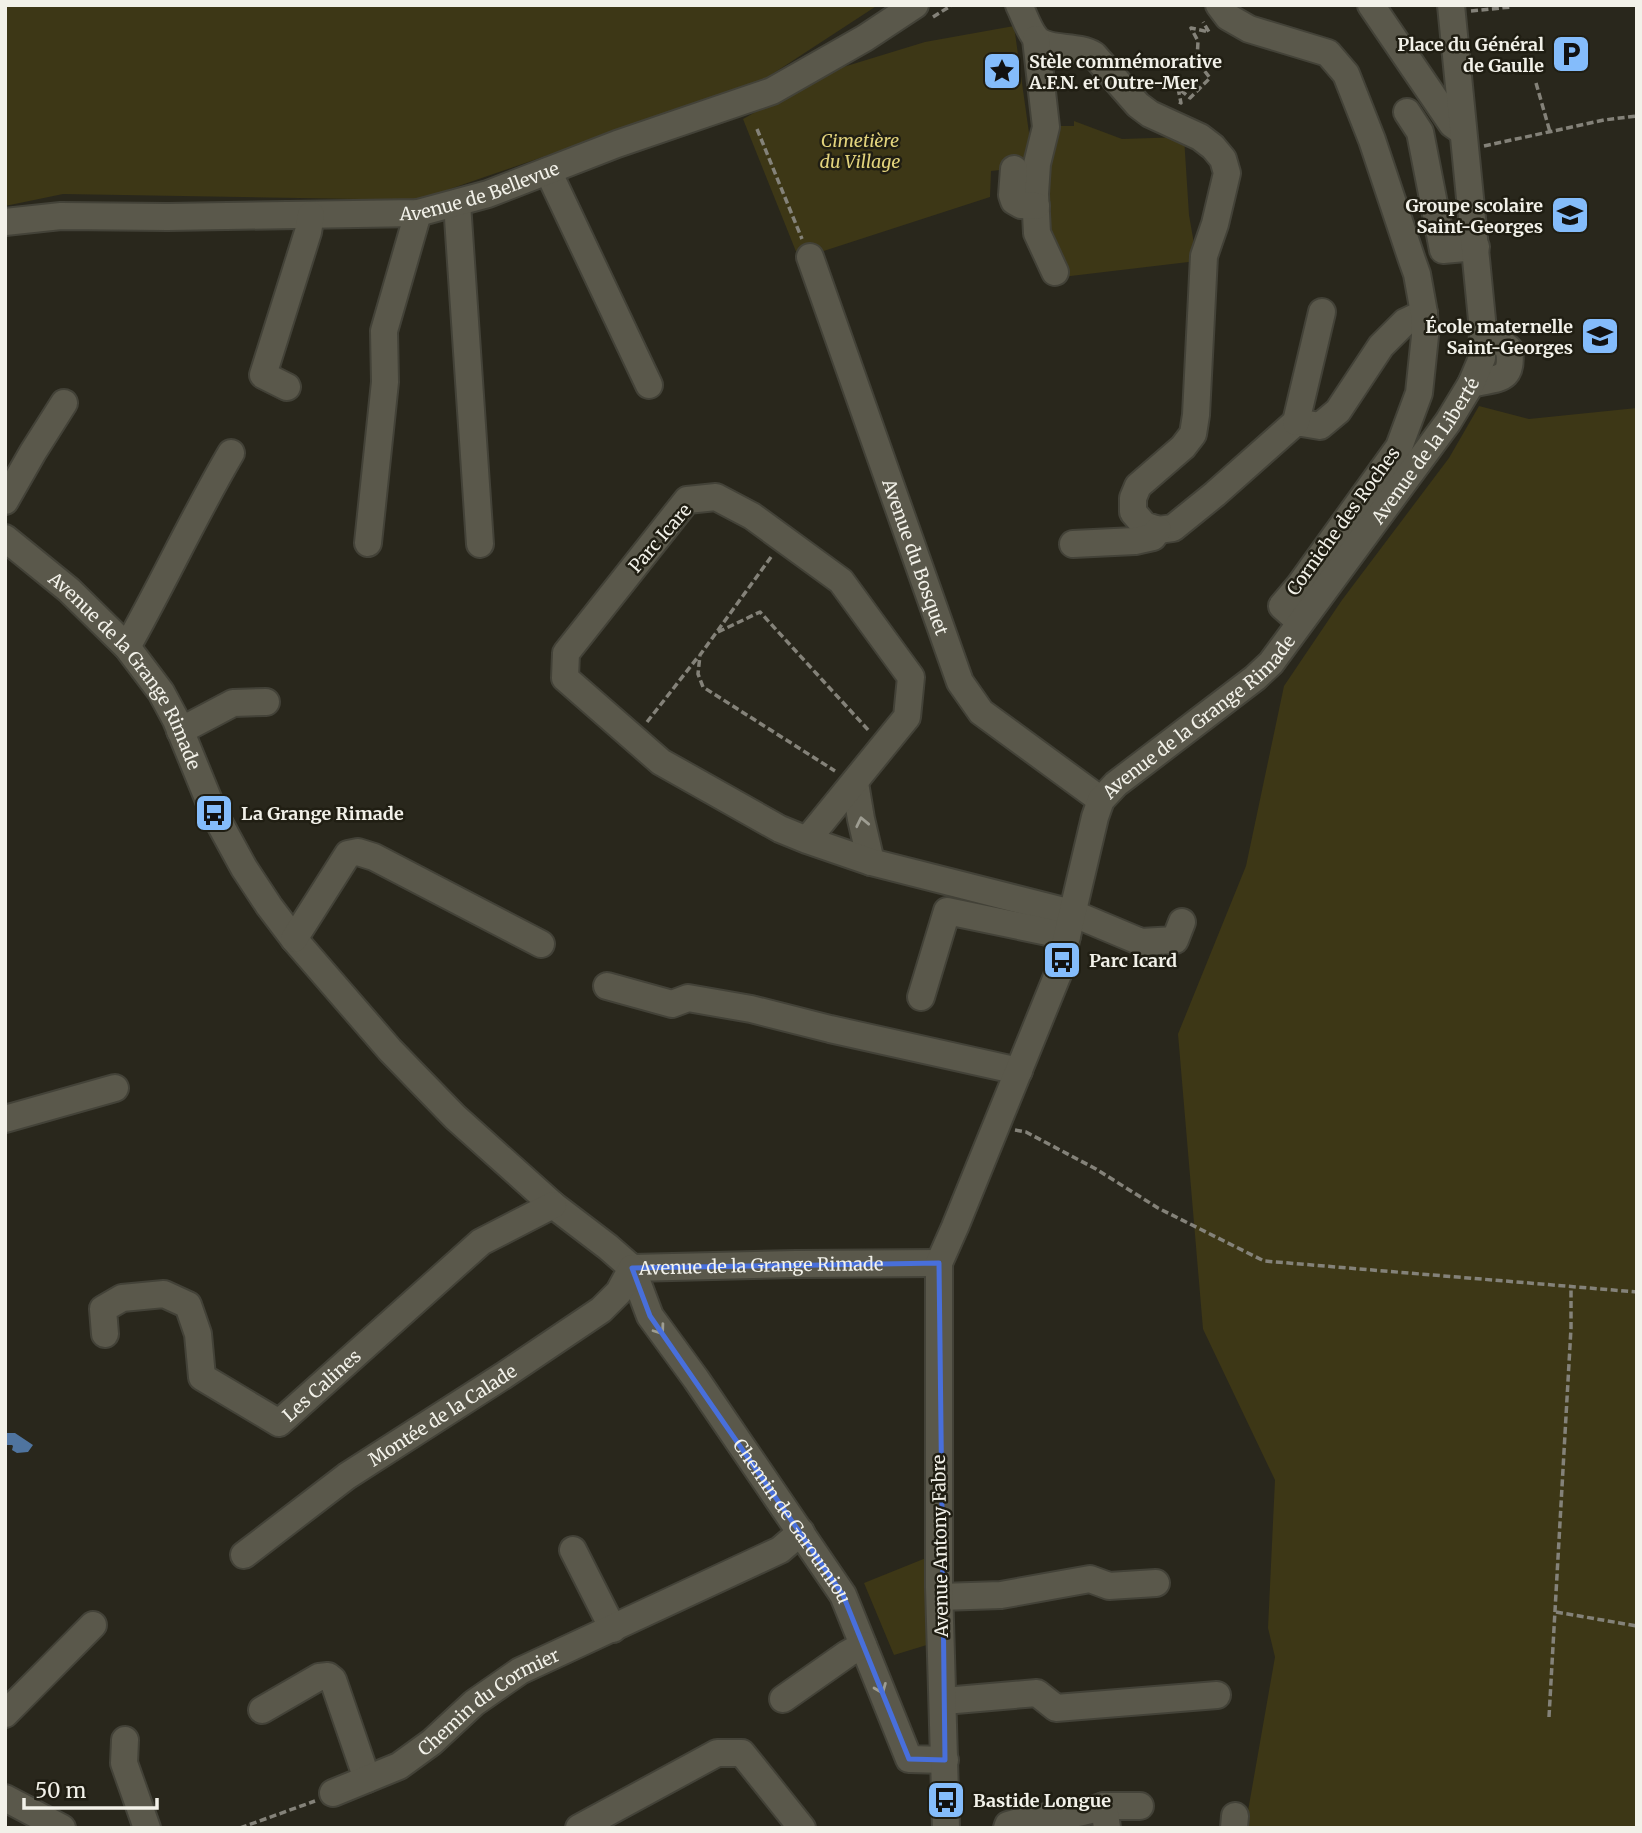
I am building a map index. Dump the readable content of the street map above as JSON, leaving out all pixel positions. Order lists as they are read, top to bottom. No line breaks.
{"streets":{"street":["Avenue de Bellevue","Avenue de la Liberté","Corniche des Roches","Parc Icare","Avenue du Bosquet","Avenue de la Grange Rimade","Les Calines","Montée de la Calade","Chemin de Garoumiou","Avenue Antony Fabre","Chemin du Cormier"]},"crossings":[["Avenue de la Liberté","Corniche des Roches"],["Avenue de la Liberté","Avenue de la Grange Rimade"],["Corniche des Roches","Avenue de la Grange Rimade"],["Parc Icare","Avenue de la Grange Rimade"],["Avenue du Bosquet","Avenue de la Grange Rimade"],["Avenue de la Grange Rimade","Les Calines"],["Avenue de la Grange Rimade","Montée de la Calade"],["Avenue de la Grange Rimade","Chemin de Garoumiou"],["Avenue de la Grange Rimade","Avenue Antony Fabre"],["Montée de la Calade","Chemin de Garoumiou"],["Chemin de Garoumiou","Avenue Antony Fabre"],["Chemin de Garoumiou","Chemin du Cormier"]],"one_way":["Chemin de Garoumiou"],"parks":["Cimetière du Village"],"places":{"parking":["Place du Général de Gaulle"],"place":["Stèle commémorative A.F.N. et Outre-Mer"],"school or university":["Groupe scolaire Saint-Georges","École maternelle Saint-Georges"],"bus stop":["La Grange Rimade","Parc Icard","Bastide Longue"]},"scale_bar":"50 m"}
